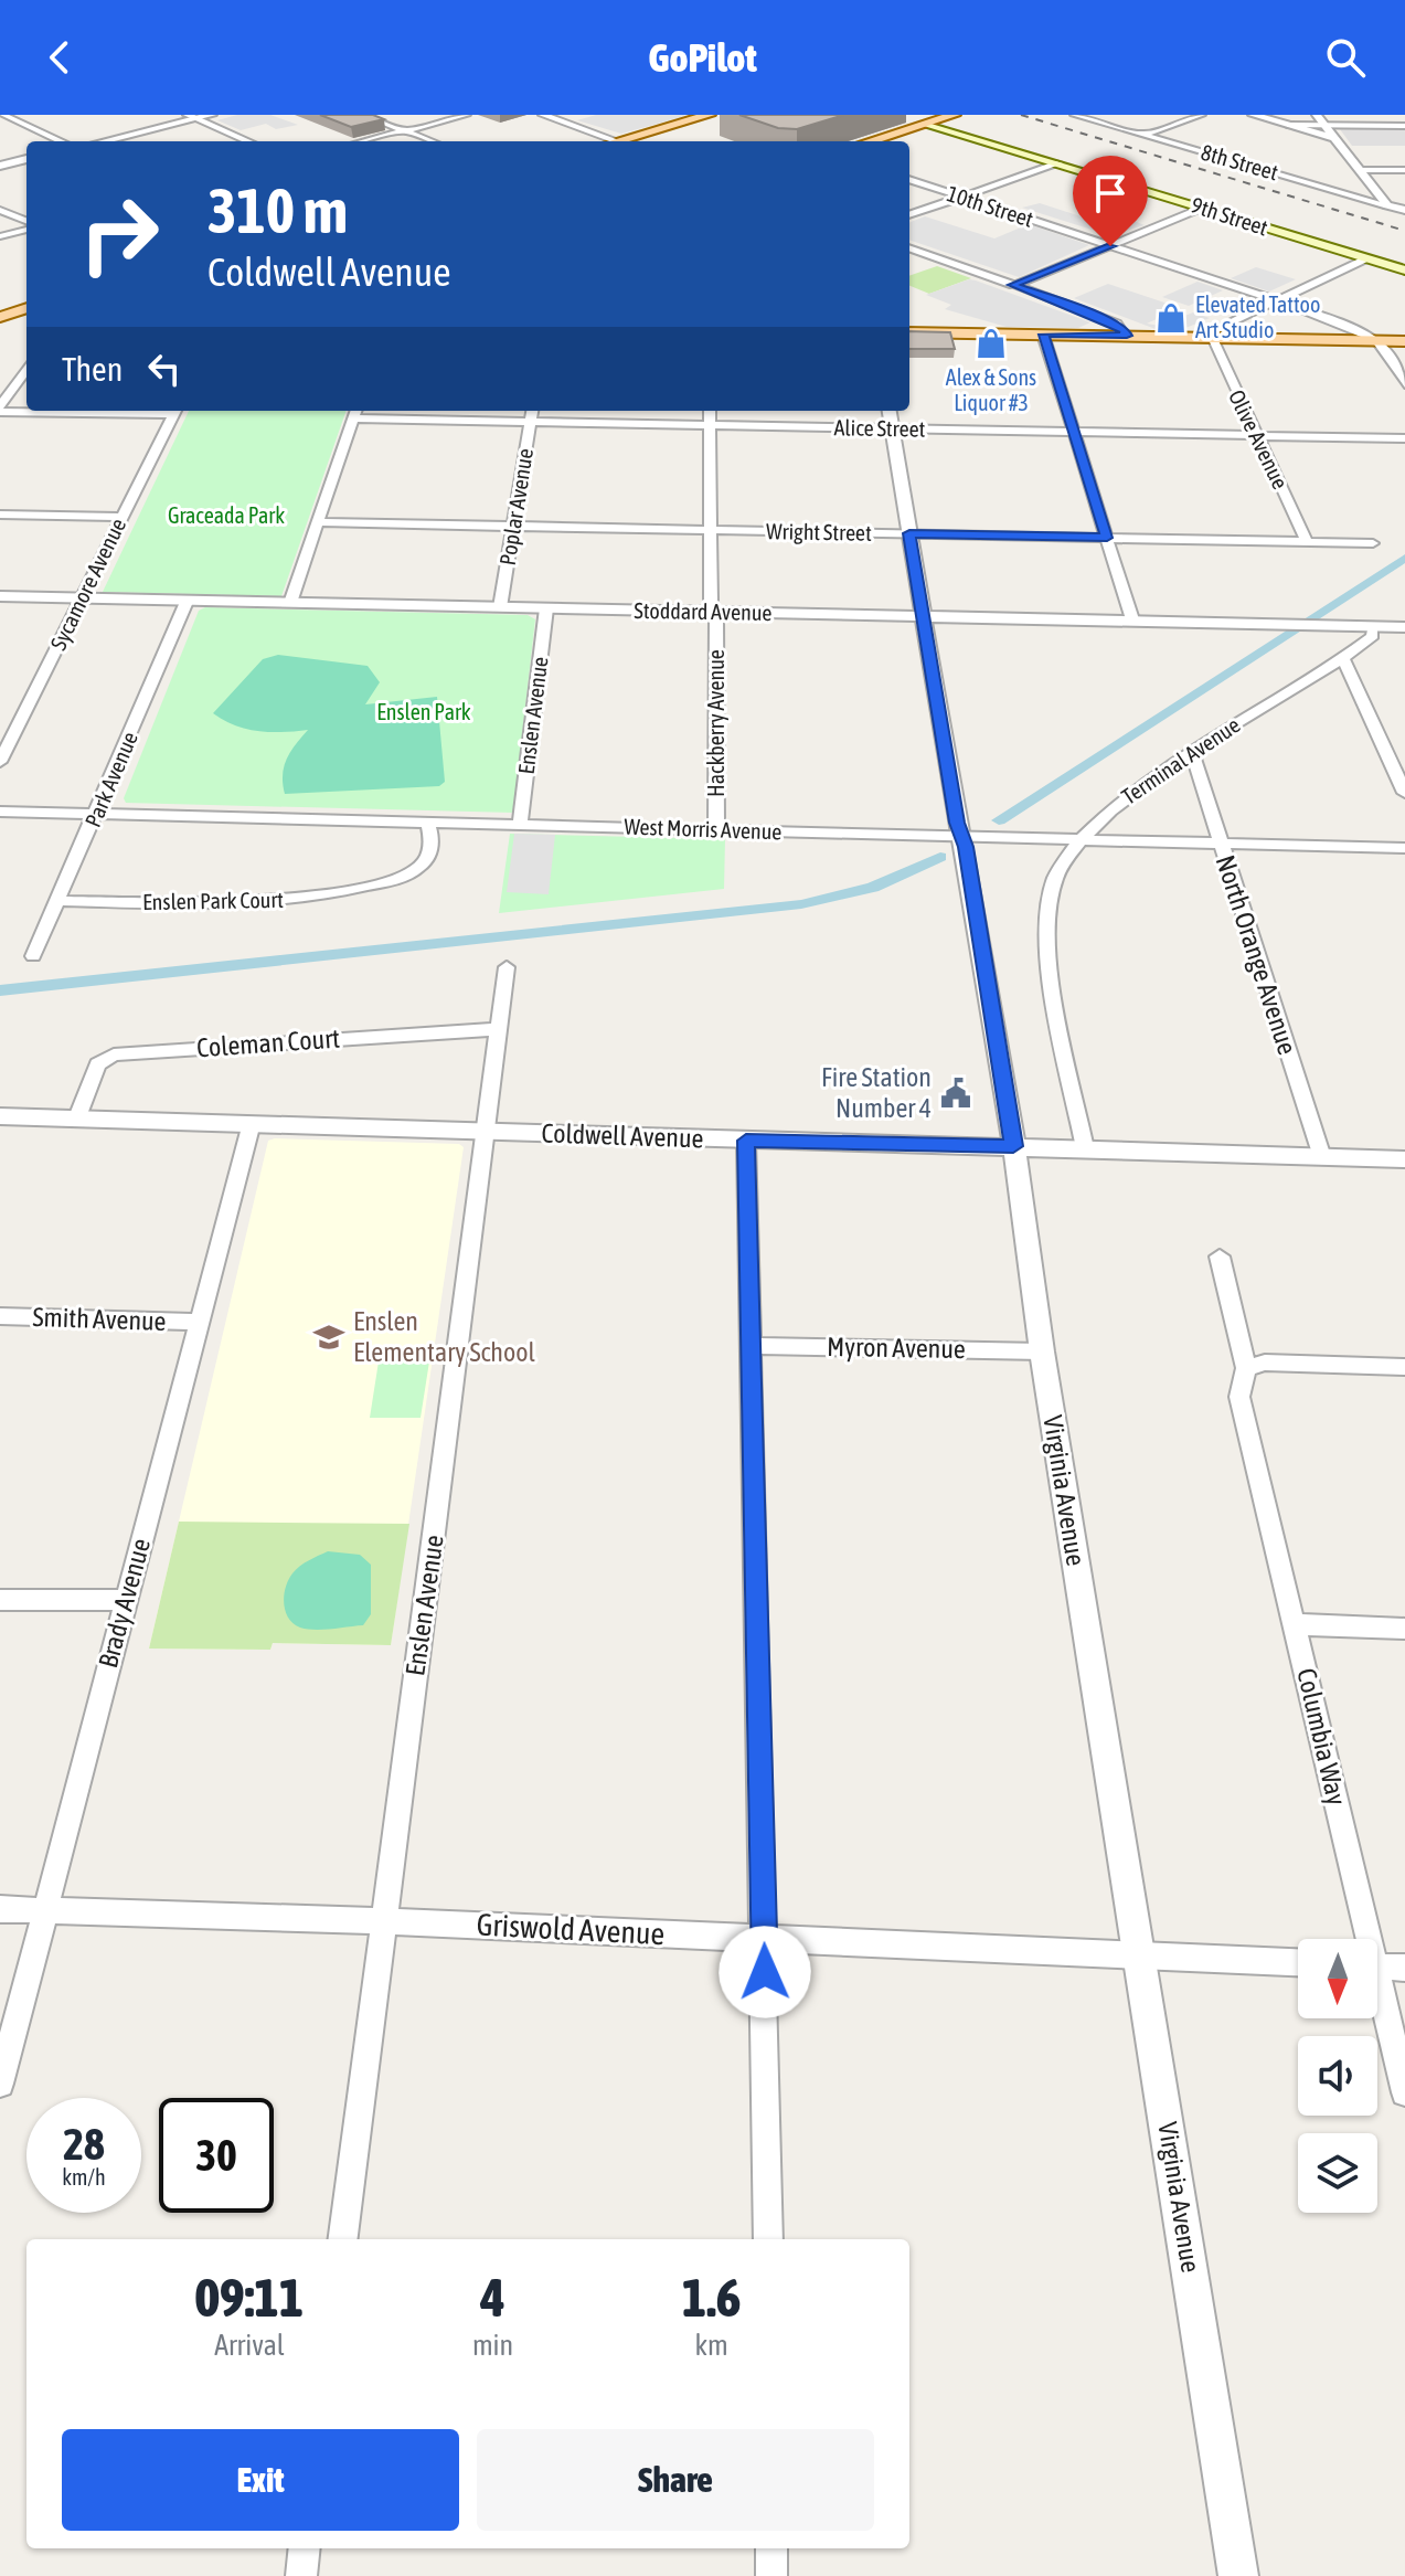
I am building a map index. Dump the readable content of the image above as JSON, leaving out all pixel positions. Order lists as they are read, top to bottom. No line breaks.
{"streets":{"main road":["9th Street"],"street":["8th Street","10th Street","Alice Street","Olive Avenue","Poplar Avenue","Wright Street","Sycamore Avenue","Stoddard Avenue","Enslen Avenue","Hackberry Avenue","Terminal Avenue","Park Avenue","West Morris Avenue","Enslen Park Court","North Orange Avenue","Coleman Court","Coldwell Avenue","Smith Avenue","Myron Avenue","Virginia Avenue","Brady Avenue","Columbia Way","Griswold Avenue"]},"crossings":[["Alice Street","Olive Avenue"],["Alice Street","Poplar Avenue"],["Alice Street","Hackberry Avenue"],["Alice Street","Virginia Avenue"],["Olive Avenue","Wright Street"],["Poplar Avenue","Wright Street"],["Poplar Avenue","Stoddard Avenue"],["Wright Street","Hackberry Avenue"],["Wright Street","Virginia Avenue"],["Sycamore Avenue","Stoddard Avenue"],["Stoddard Avenue","Enslen Avenue"],["Stoddard Avenue","Hackberry Avenue"],["Stoddard Avenue","Terminal Avenue"],["Stoddard Avenue","Park Avenue"],["Stoddard Avenue","Virginia Avenue"],["Enslen Avenue","West Morris Avenue"],["Enslen Avenue","Coleman Court"],["Enslen Avenue","Coldwell Avenue"],["Enslen Avenue","Griswold Avenue"],["Hackberry Avenue","West Morris Avenue"],["Terminal Avenue","West Morris Avenue"],["Terminal Avenue","North Orange Avenue"],["Terminal Avenue","Coldwell Avenue"],["Park Avenue","West Morris Avenue"],["Park Avenue","Enslen Park Court"],["West Morris Avenue","Enslen Park Court"],["West Morris Avenue","North Orange Avenue"],["West Morris Avenue","Virginia Avenue"],["North Orange Avenue","Coldwell Avenue"],["Coleman Court","Coldwell Avenue"],["Coldwell Avenue","Virginia Avenue"],["Coldwell Avenue","Brady Avenue"],["Smith Avenue","Brady Avenue"],["Myron Avenue","Virginia Avenue"],["Virginia Avenue","Griswold Avenue"],["Brady Avenue","Griswold Avenue"]],"parks":["Graceada Park","Enslen Park"],"places":{"shop":["Elevated Tattoo Art Studio","Alex & Sons Liquor #3"],"public building":["Fire Station Number 4"],"school or university":["Enslen Elementary School"]},"north":"bottom","page":{"header":"GoPilot","turn":["310 m","Coldwell Avenue"],"then":"Then","speed":"28 km/h","limit":"30","eta":["09:11","Arrival","4","min","1.6","km"],"buttons":["Exit","Share"]}}
